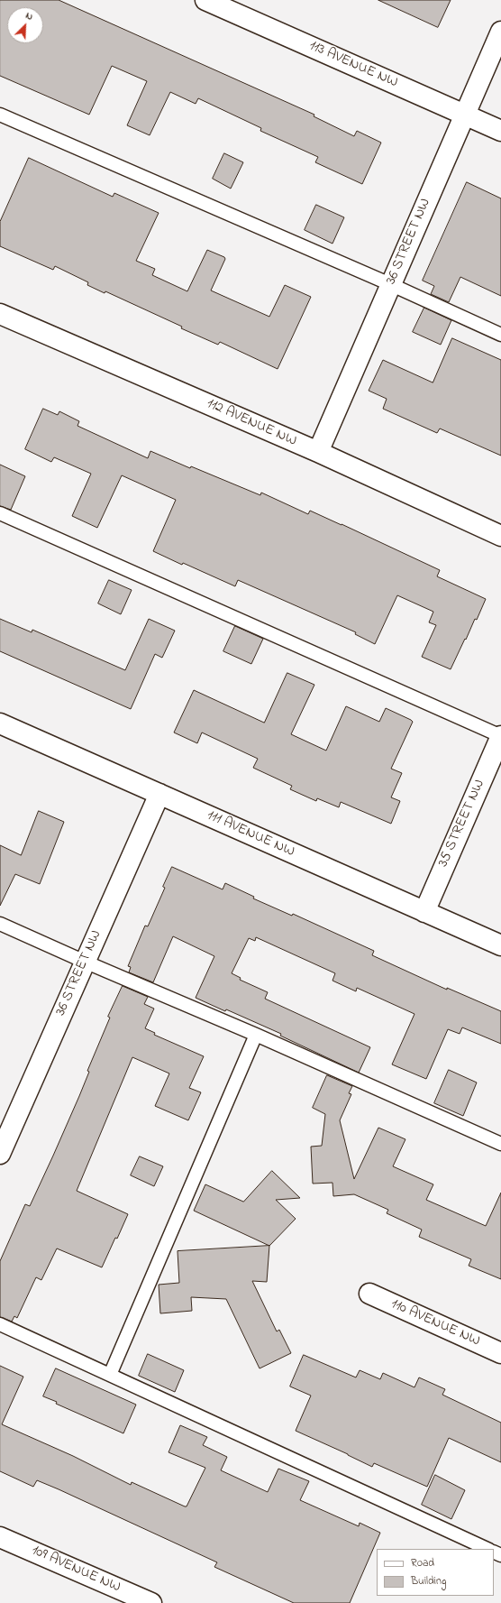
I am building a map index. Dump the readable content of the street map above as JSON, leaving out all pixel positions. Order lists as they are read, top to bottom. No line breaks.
{"streets":{"street":["113 AVENUE NW","36 STREET NW","112 AVENUE NW","35 STREET NW","111 AVENUE NW","110 AVENUE NW","109 AVENUE NW"]},"crossings":[["113 AVENUE NW","36 STREET NW"],["36 STREET NW","112 AVENUE NW"],["36 STREET NW","111 AVENUE NW"],["35 STREET NW","111 AVENUE NW"]],"legend":["Road","Building"],"north":"top right"}
